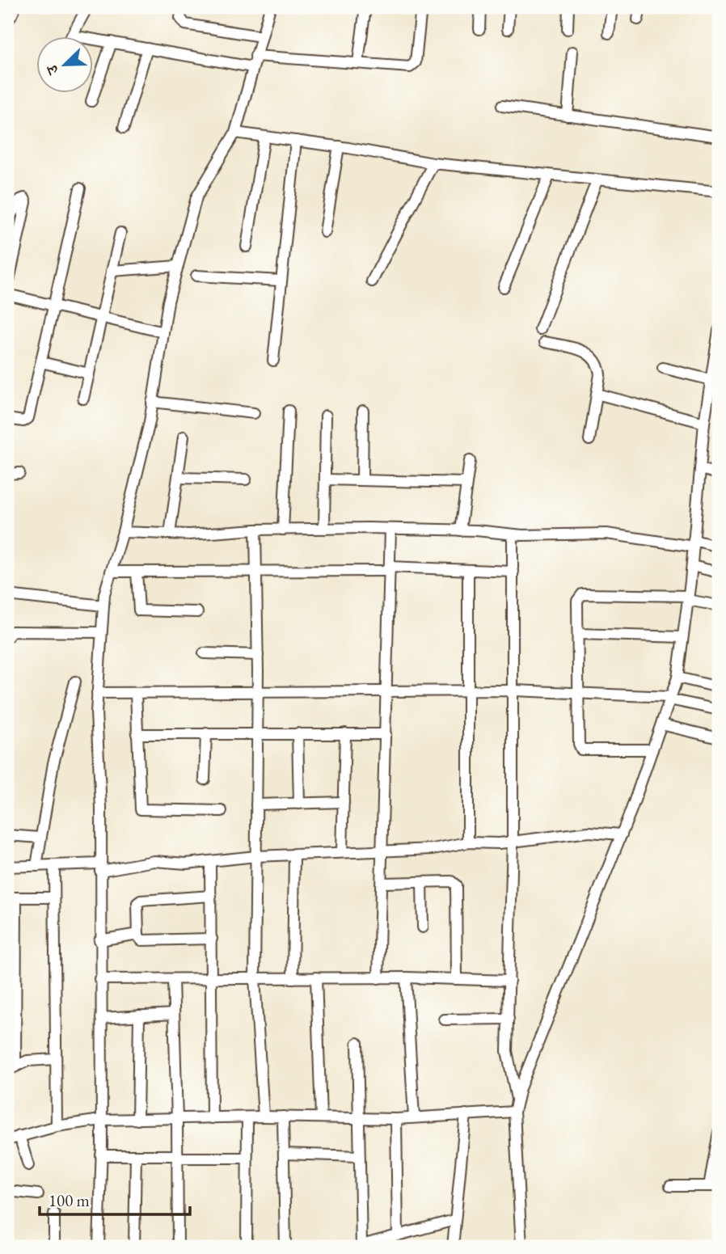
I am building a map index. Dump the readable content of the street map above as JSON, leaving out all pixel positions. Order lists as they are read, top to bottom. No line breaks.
{"scale_bar":"100 m","north":"bottom left"}
